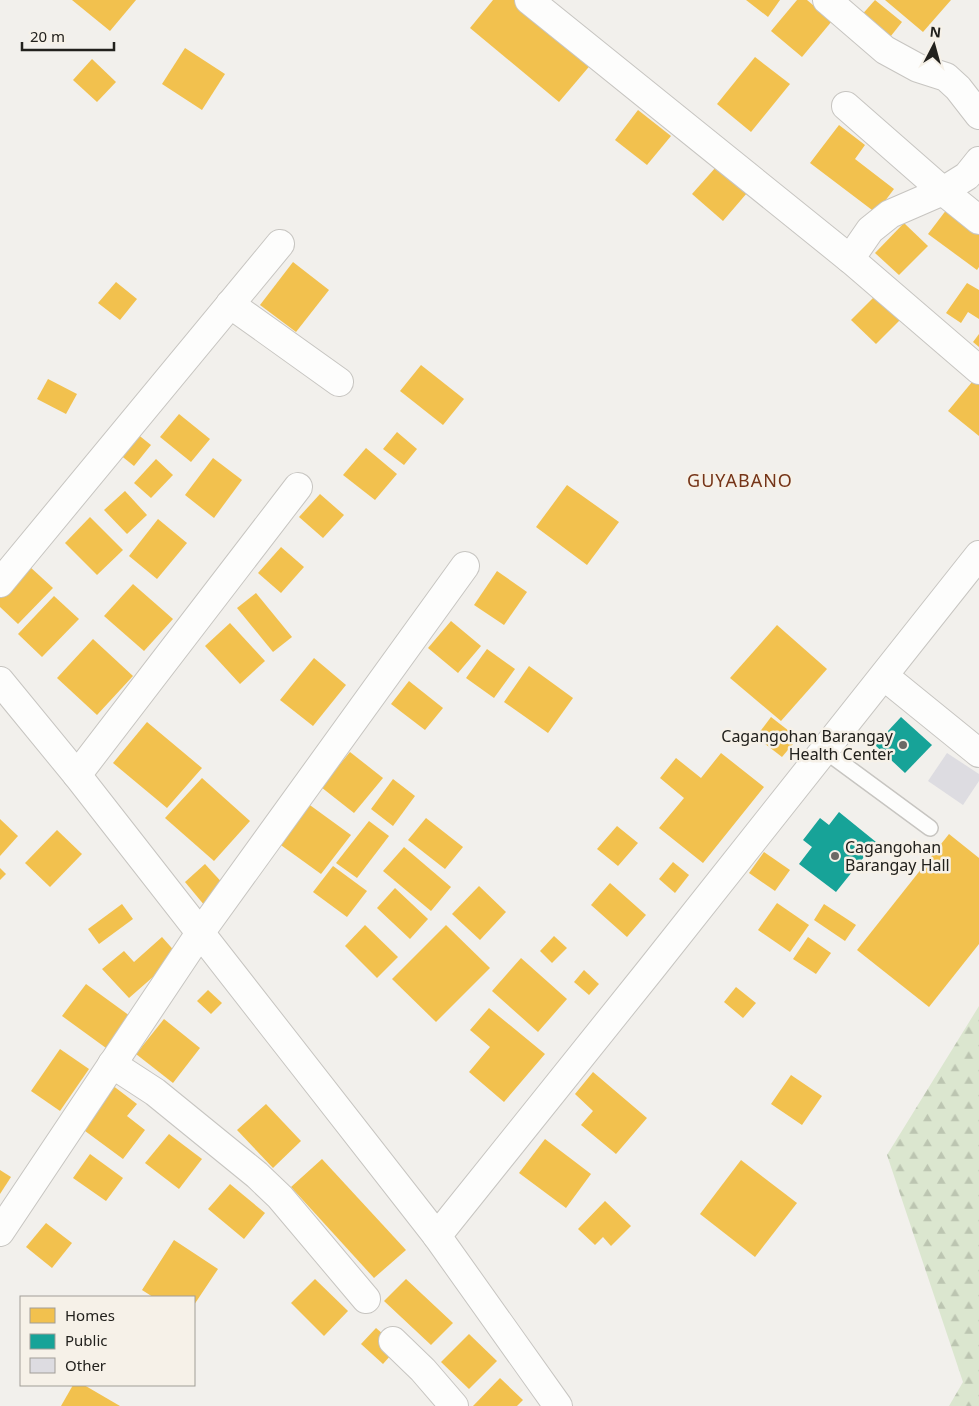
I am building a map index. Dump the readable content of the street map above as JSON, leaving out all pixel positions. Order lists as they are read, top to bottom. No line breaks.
{"districts":["GUYABANO"],"places":["Cagangohan Barangay Health Center","Cagangohan Barangay Hall"],"legend":["Homes","Public","Other"],"scale_bar":"20 m","north":"top"}
